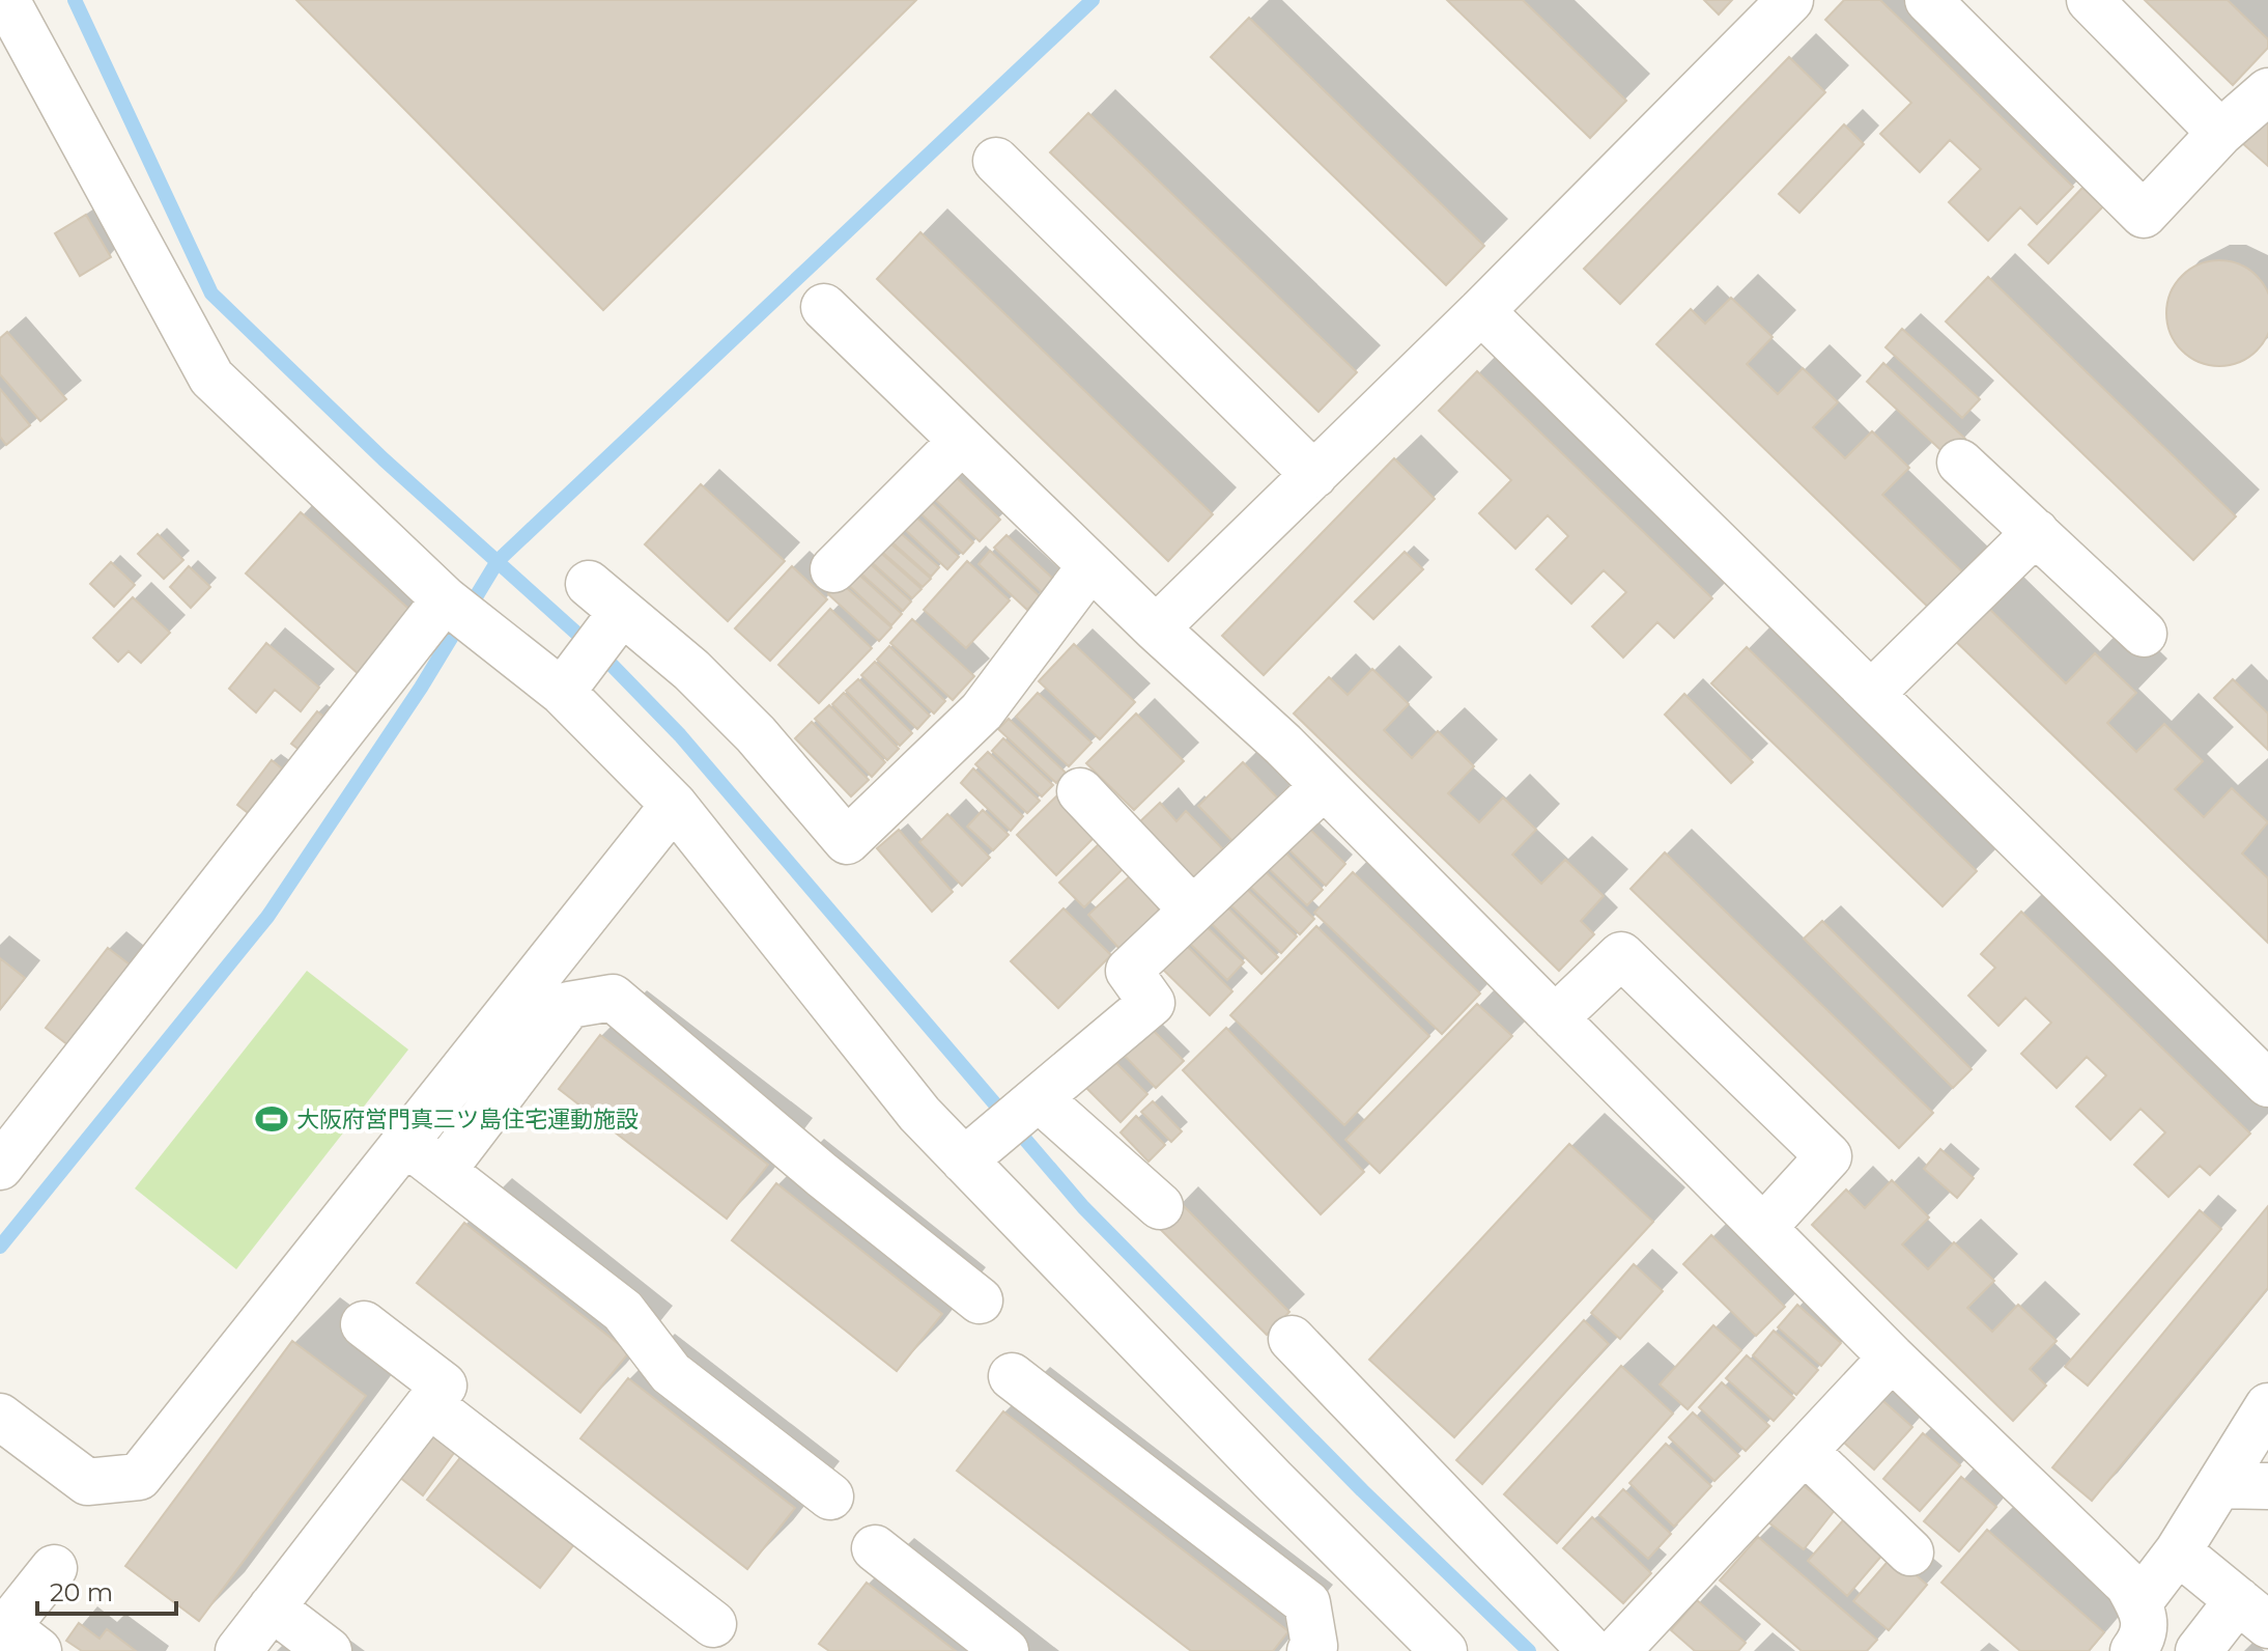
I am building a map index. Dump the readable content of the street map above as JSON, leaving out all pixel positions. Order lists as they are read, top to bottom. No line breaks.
{"places":{"sports":["大阪府営門真三ツ島住宅運動施設"]},"scale_bar":"20 m"}
